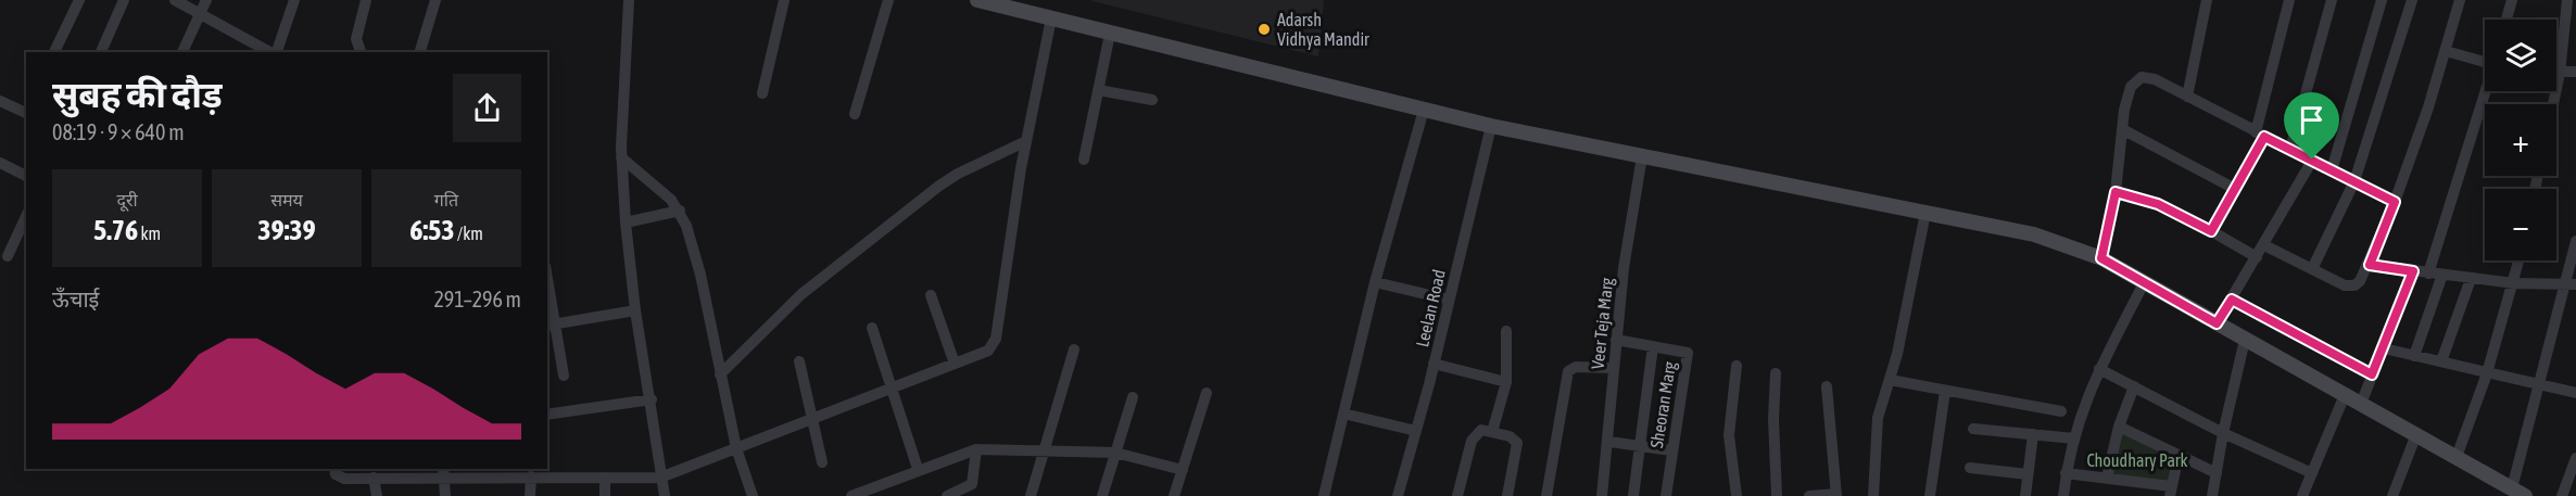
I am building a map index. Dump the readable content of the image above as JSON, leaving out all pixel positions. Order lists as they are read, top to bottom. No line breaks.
{"streets":{"street":["Leelan Road","Veer Teja Marg","Sheoran Marg"]},"crossings":[["Veer Teja Marg","Sheoran Marg"]],"parks":["Choudhary Park"],"places":["Adarsh Vidhya Mandir"],"page":{"map_buttons":["+","−"],"heading":["सुबह की दौड़","08:19 · 9 × 640 m"],"stats":[["दूरी","5.76 km"],["समय","39:39"],["गति","6:53 /km"]],"chart":["ऊँचाई","291–296 m"]}}
